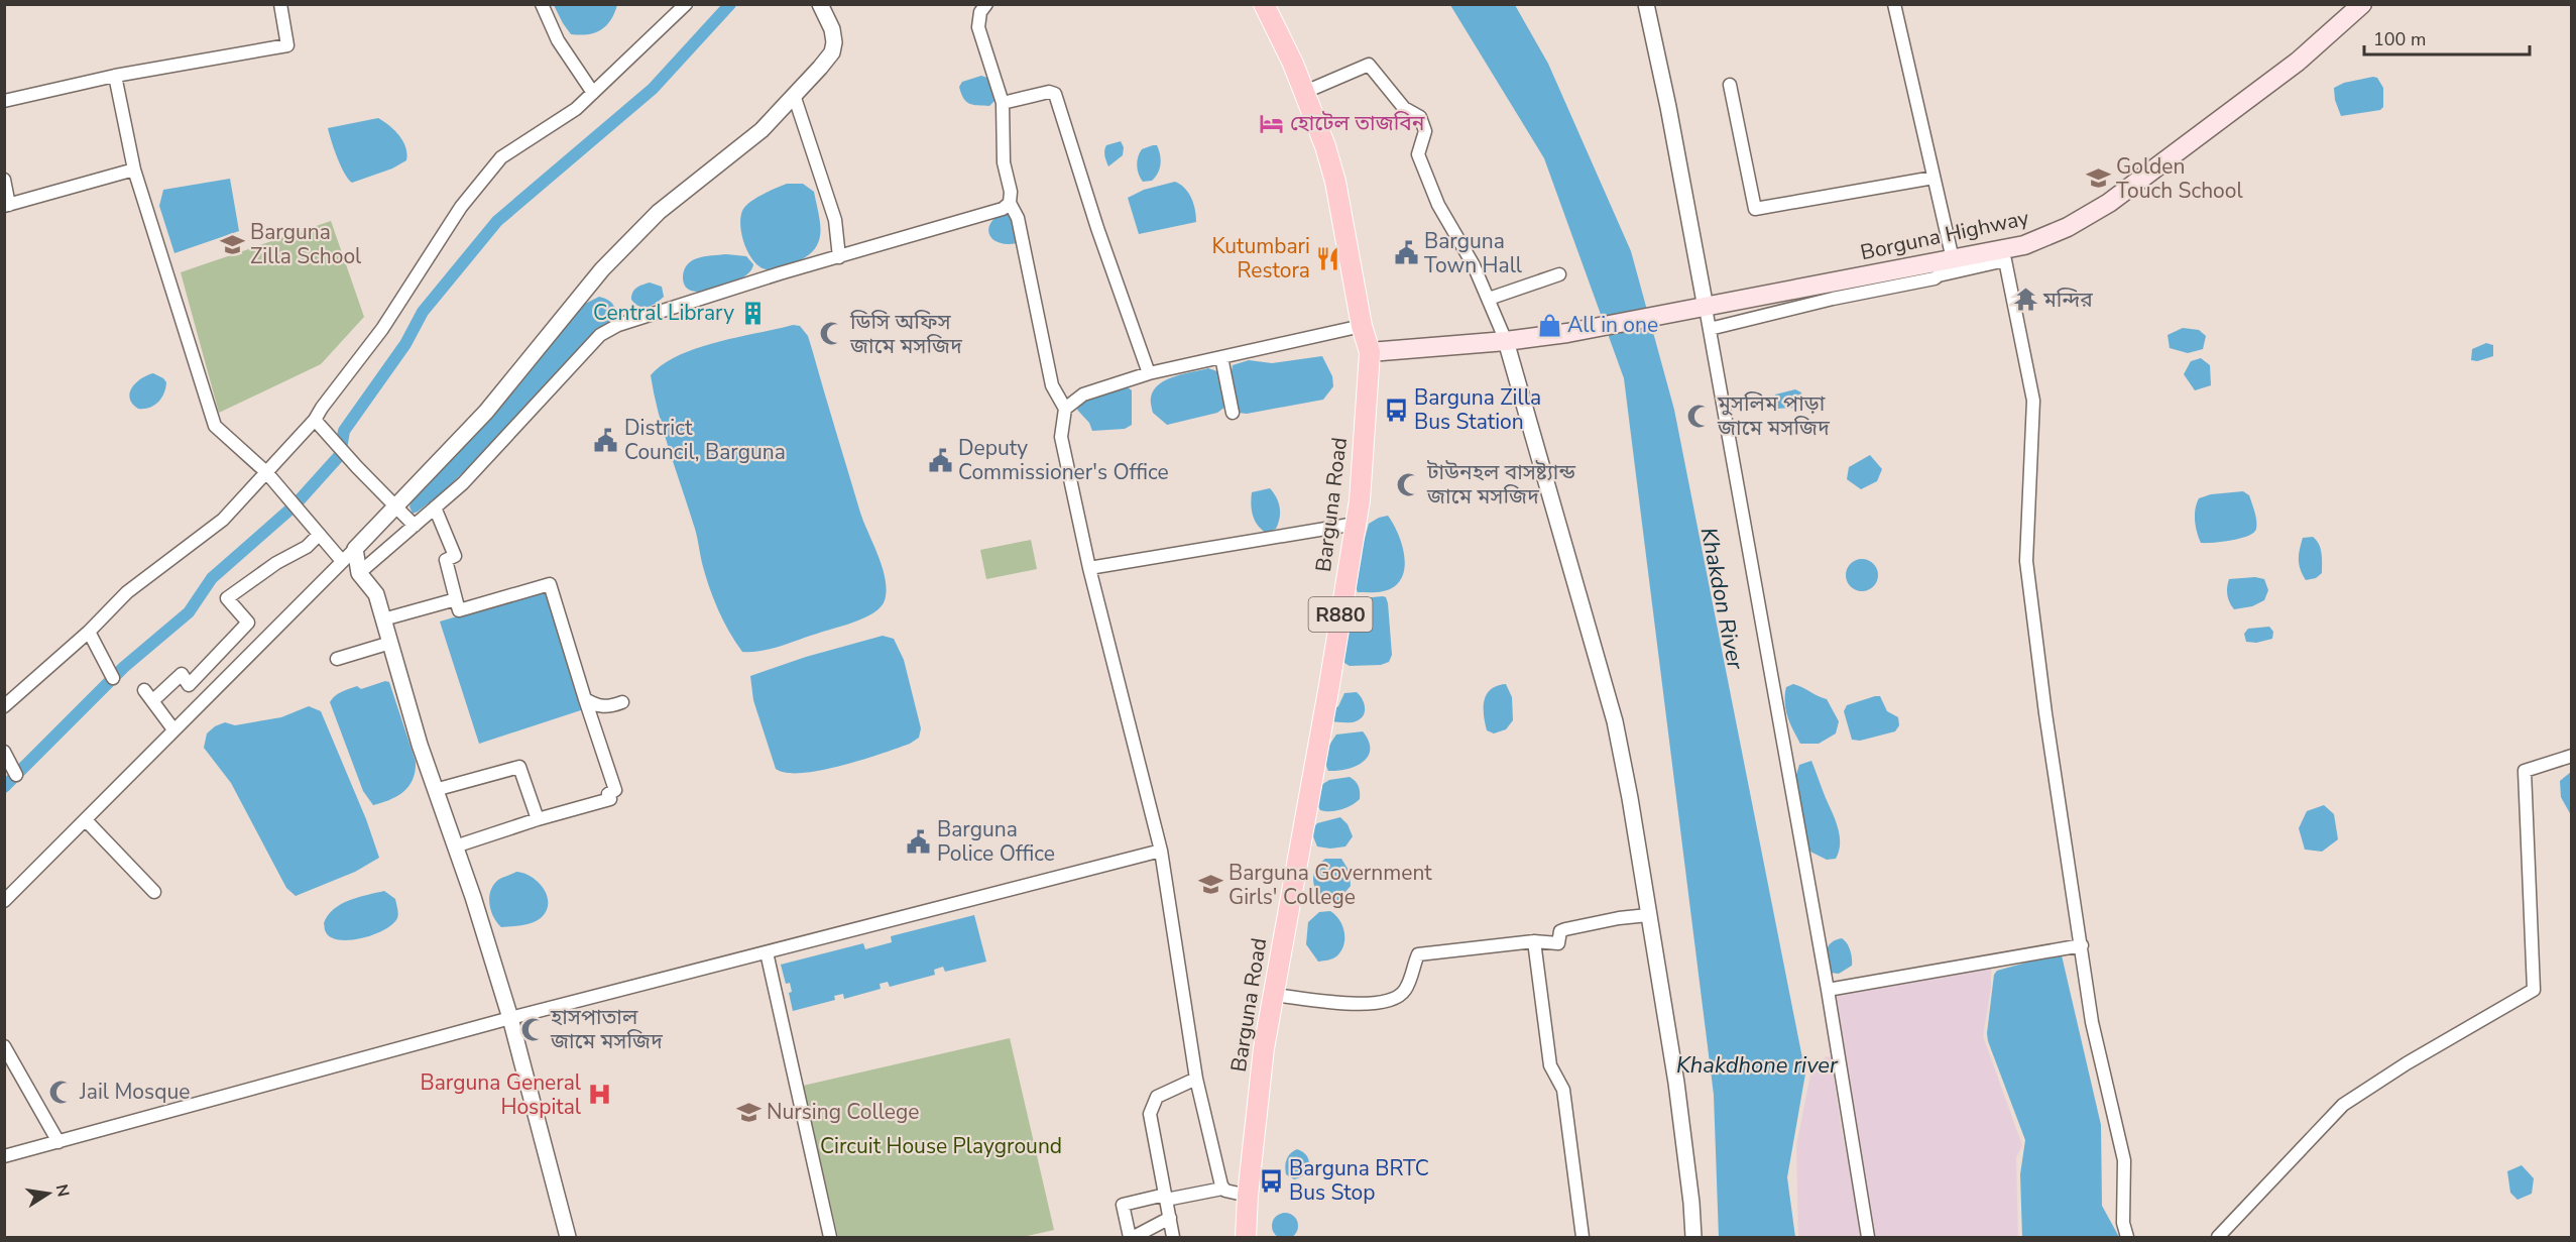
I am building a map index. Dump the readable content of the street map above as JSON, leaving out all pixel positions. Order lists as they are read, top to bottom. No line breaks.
{"streets":{"main road":["Borguna Highway","Barguna Road","R880"]},"crossings":[["Borguna Highway","Barguna Road"]],"water":["Khakdon River","Khakdhone river"],"parks":["Circuit House Playground"],"places":{"hotel":["হোটেল তাজবিন"],"school or university":["Golden Touch School","Barguna Zilla School","Barguna Government Girls' College","Nursing College"],"public building":["Barguna Town Hall","District Council, Barguna","Deputy Commissioner's Office","Barguna Police Office"],"restaurant":["Kutumbari Restora"],"temple":["মন্দির"],"building":["Central Library"],"shop":["All in one"],"mosque":["ডিসি অফিস জামে মসজিদ","মুসলিম পাড়া জামে মসজিদ","টাউনহল বাসষ্ট্যান্ড জামে মসজিদ","হাসপাতাল জামে মসজিদ","Jail Mosque"],"bus stop":["Barguna Zilla Bus Station","Barguna BRTC Bus Stop"],"hospital":["Barguna General Hospital"]},"scale_bar":"100 m","north":"right"}
